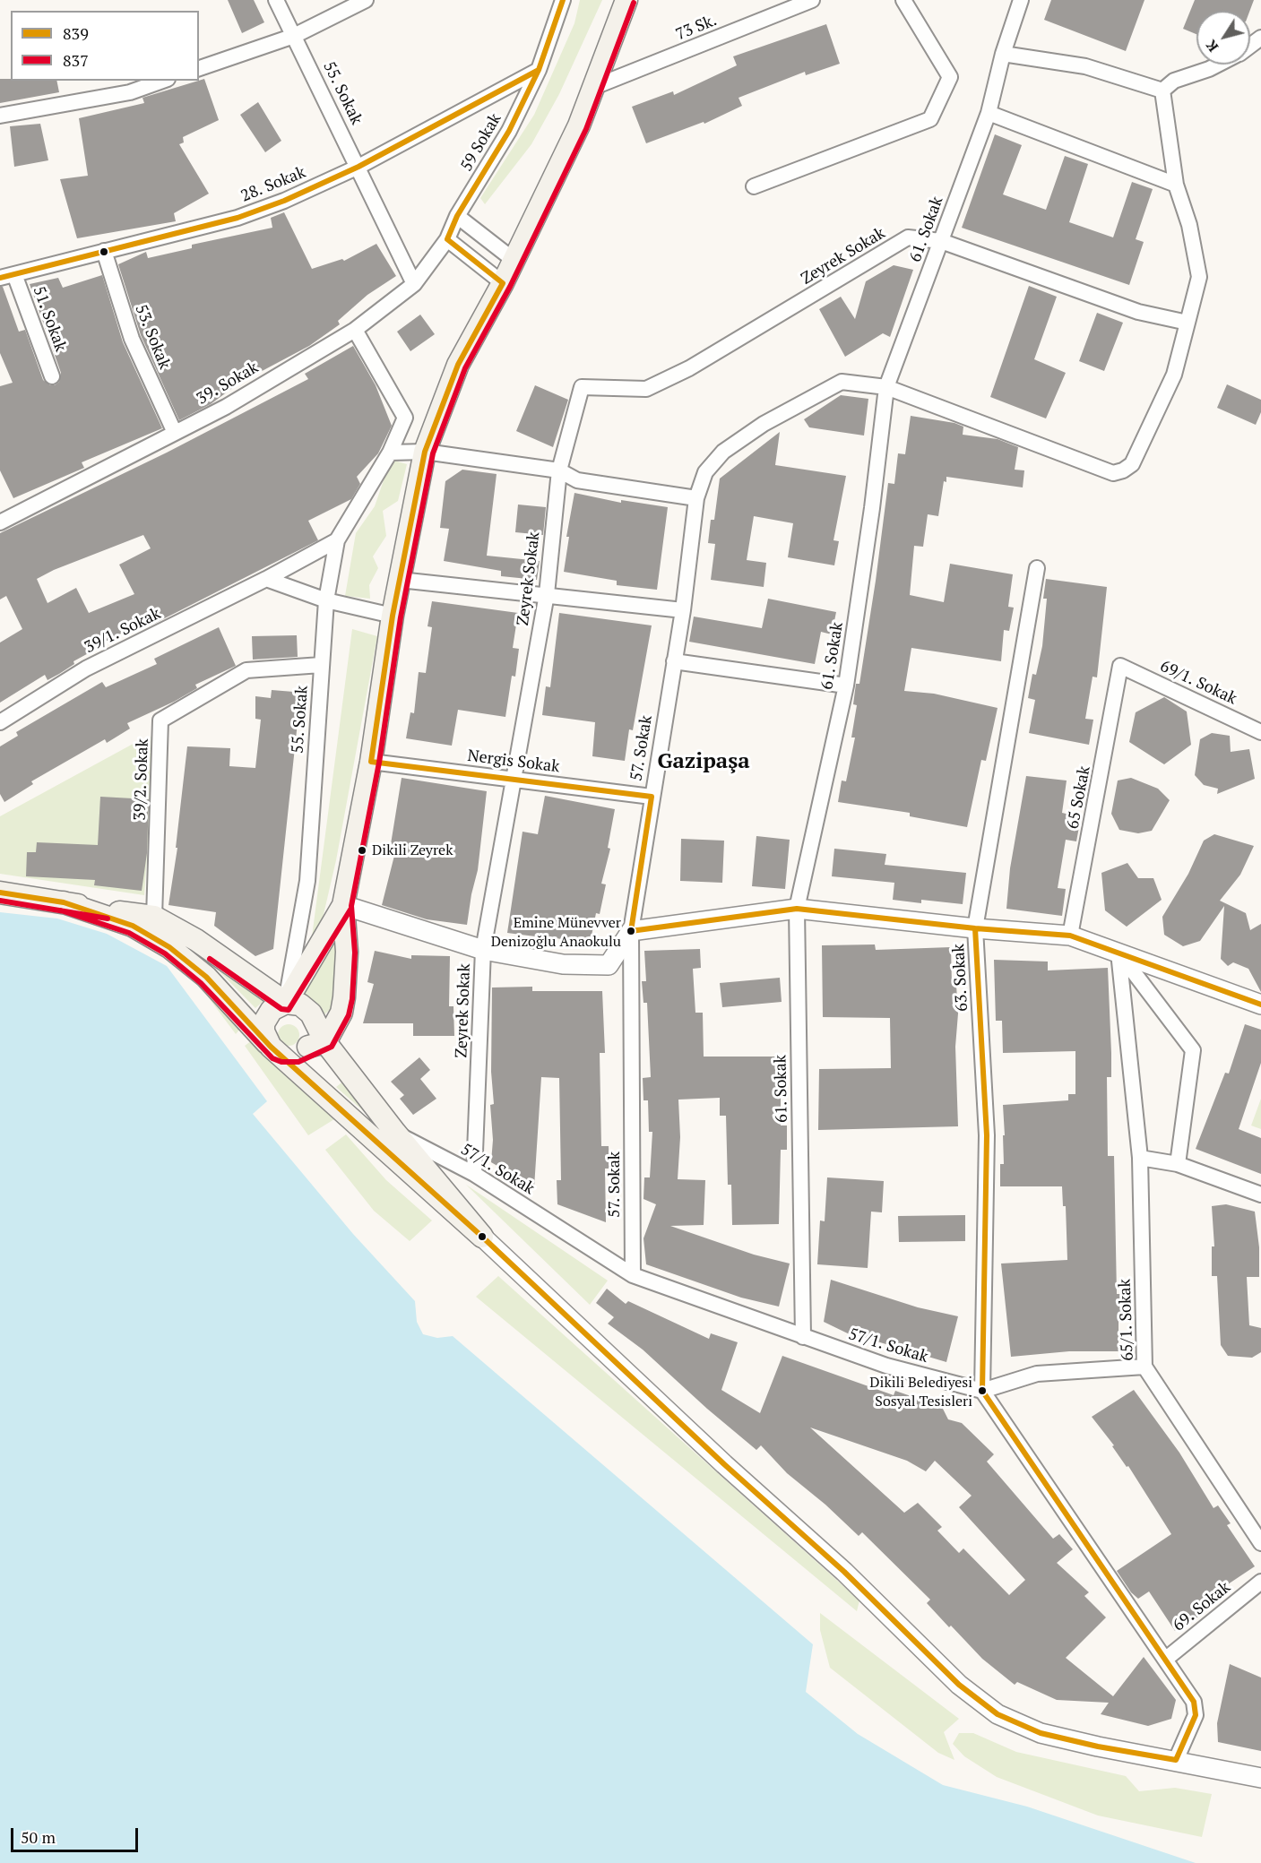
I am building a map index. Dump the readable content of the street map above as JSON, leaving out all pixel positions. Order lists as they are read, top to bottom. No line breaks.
{"streets":{"street":["73 Sk.","55. Sokak","59 Sokak","28. Sokak","61. Sokak","Zeyrek Sokak","51. Sokak","53. Sokak","39. Sokak","39/1. Sokak","69/1. Sokak","57. Sokak","Nergis Sokak","39/2. Sokak","65 Sokak","63. Sokak","57/1. Sokak","65/1. Sokak","69. Sokak"]},"crossings":[["55. Sokak","28. Sokak"],["55. Sokak","39. Sokak"],["55. Sokak","39/1. Sokak"],["55. Sokak","39/2. Sokak"],["59 Sokak","28. Sokak"],["59 Sokak","39. Sokak"],["28. Sokak","51. Sokak"],["28. Sokak","53. Sokak"],["61. Sokak","Zeyrek Sokak"],["61. Sokak","57. Sokak"],["61. Sokak","57/1. Sokak"],["Zeyrek Sokak","Nergis Sokak"],["Zeyrek Sokak","57/1. Sokak"],["53. Sokak","39. Sokak"],["69/1. Sokak","65 Sokak"],["57. Sokak","Nergis Sokak"],["57. Sokak","57/1. Sokak"],["63. Sokak","57/1. Sokak"]],"districts":["Gazipaşa"],"places":["Dikili Zeyrek","Emine Münevver Denizoğlu Anaokulu","Dikili Belediyesi Sosyal Tesisleri"],"lines":["transit line 839","transit line 837"],"legend":["839","837"],"scale_bar":"50 m","north":"bottom left"}
